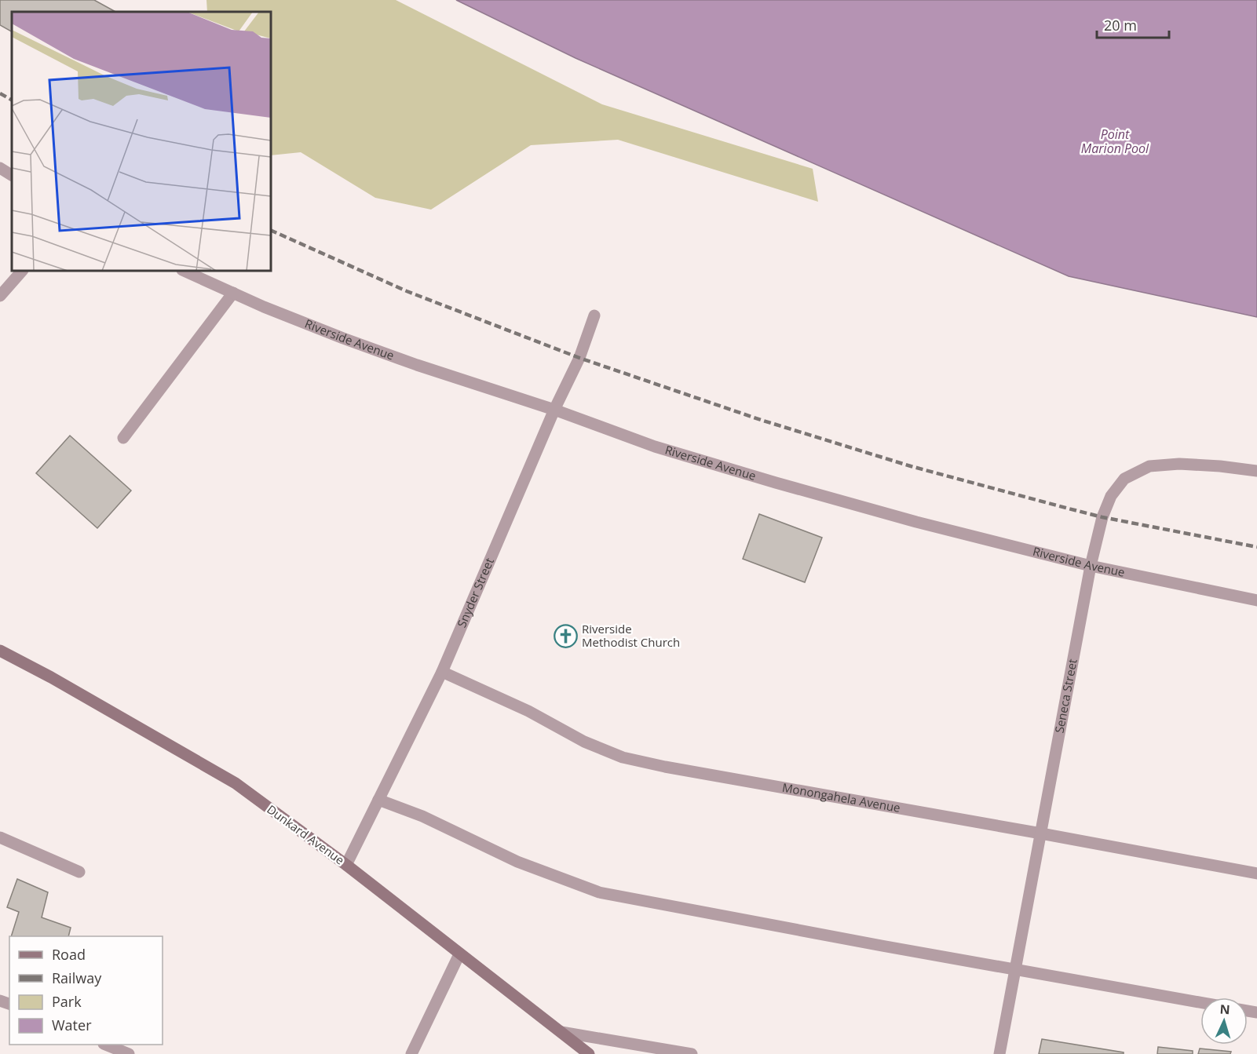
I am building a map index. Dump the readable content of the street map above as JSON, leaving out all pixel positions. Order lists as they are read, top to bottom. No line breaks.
{"streets":{"main road":["Dunkard Avenue"],"street":["Riverside Avenue","Snyder Street","Seneca Street","Monongahela Avenue"]},"crossings":[["Riverside Avenue","Snyder Street"],["Riverside Avenue","Seneca Street"],["Snyder Street","Monongahela Avenue"],["Snyder Street","Dunkard Avenue"],["Seneca Street","Monongahela Avenue"]],"water":["Point Marion Pool"],"places":{"church":["Riverside Methodist Church"]},"legend":["Road","Railway","Park","Water"],"scale_bar":"20 m","north":"top"}
